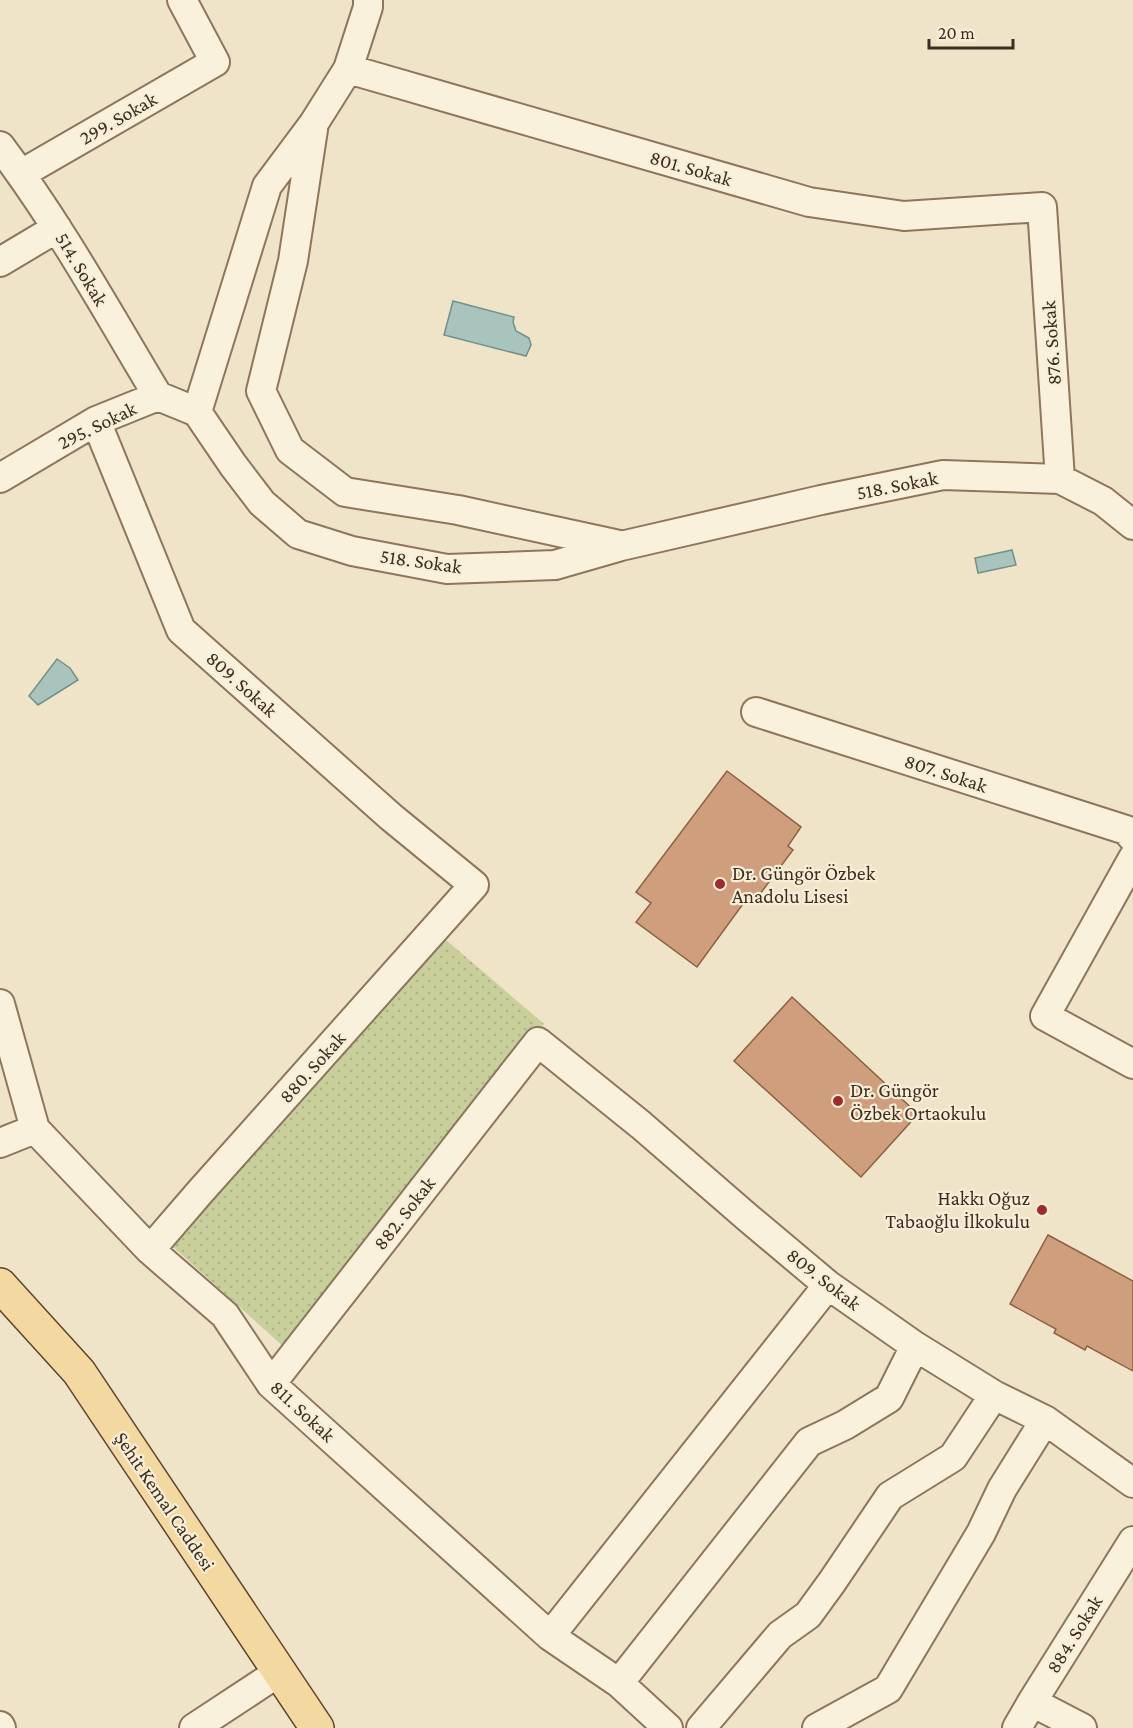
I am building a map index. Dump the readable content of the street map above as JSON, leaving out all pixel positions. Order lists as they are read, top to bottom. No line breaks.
{"streets":{"main road":["Şehit Kemal Caddesi"],"street":["299. Sokak","801. Sokak","514. Sokak","876. Sokak","295. Sokak","518. Sokak","809. Sokak","807. Sokak","880. Sokak","882. Sokak","811. Sokak","884. Sokak"]},"crossings":[["299. Sokak","514. Sokak"],["801. Sokak","876. Sokak"],["514. Sokak","295. Sokak"],["876. Sokak","518. Sokak"],["295. Sokak","518. Sokak"],["295. Sokak","809. Sokak"],["809. Sokak","880. Sokak"],["809. Sokak","882. Sokak"],["880. Sokak","811. Sokak"],["882. Sokak","811. Sokak"]],"places":["Dr. Güngör Özbek Anadolu Lisesi","Dr. Güngör Özbek Ortaokulu","Hakkı Oğuz Tabaoğlu İlkokulu"],"scale_bar":"20 m"}
